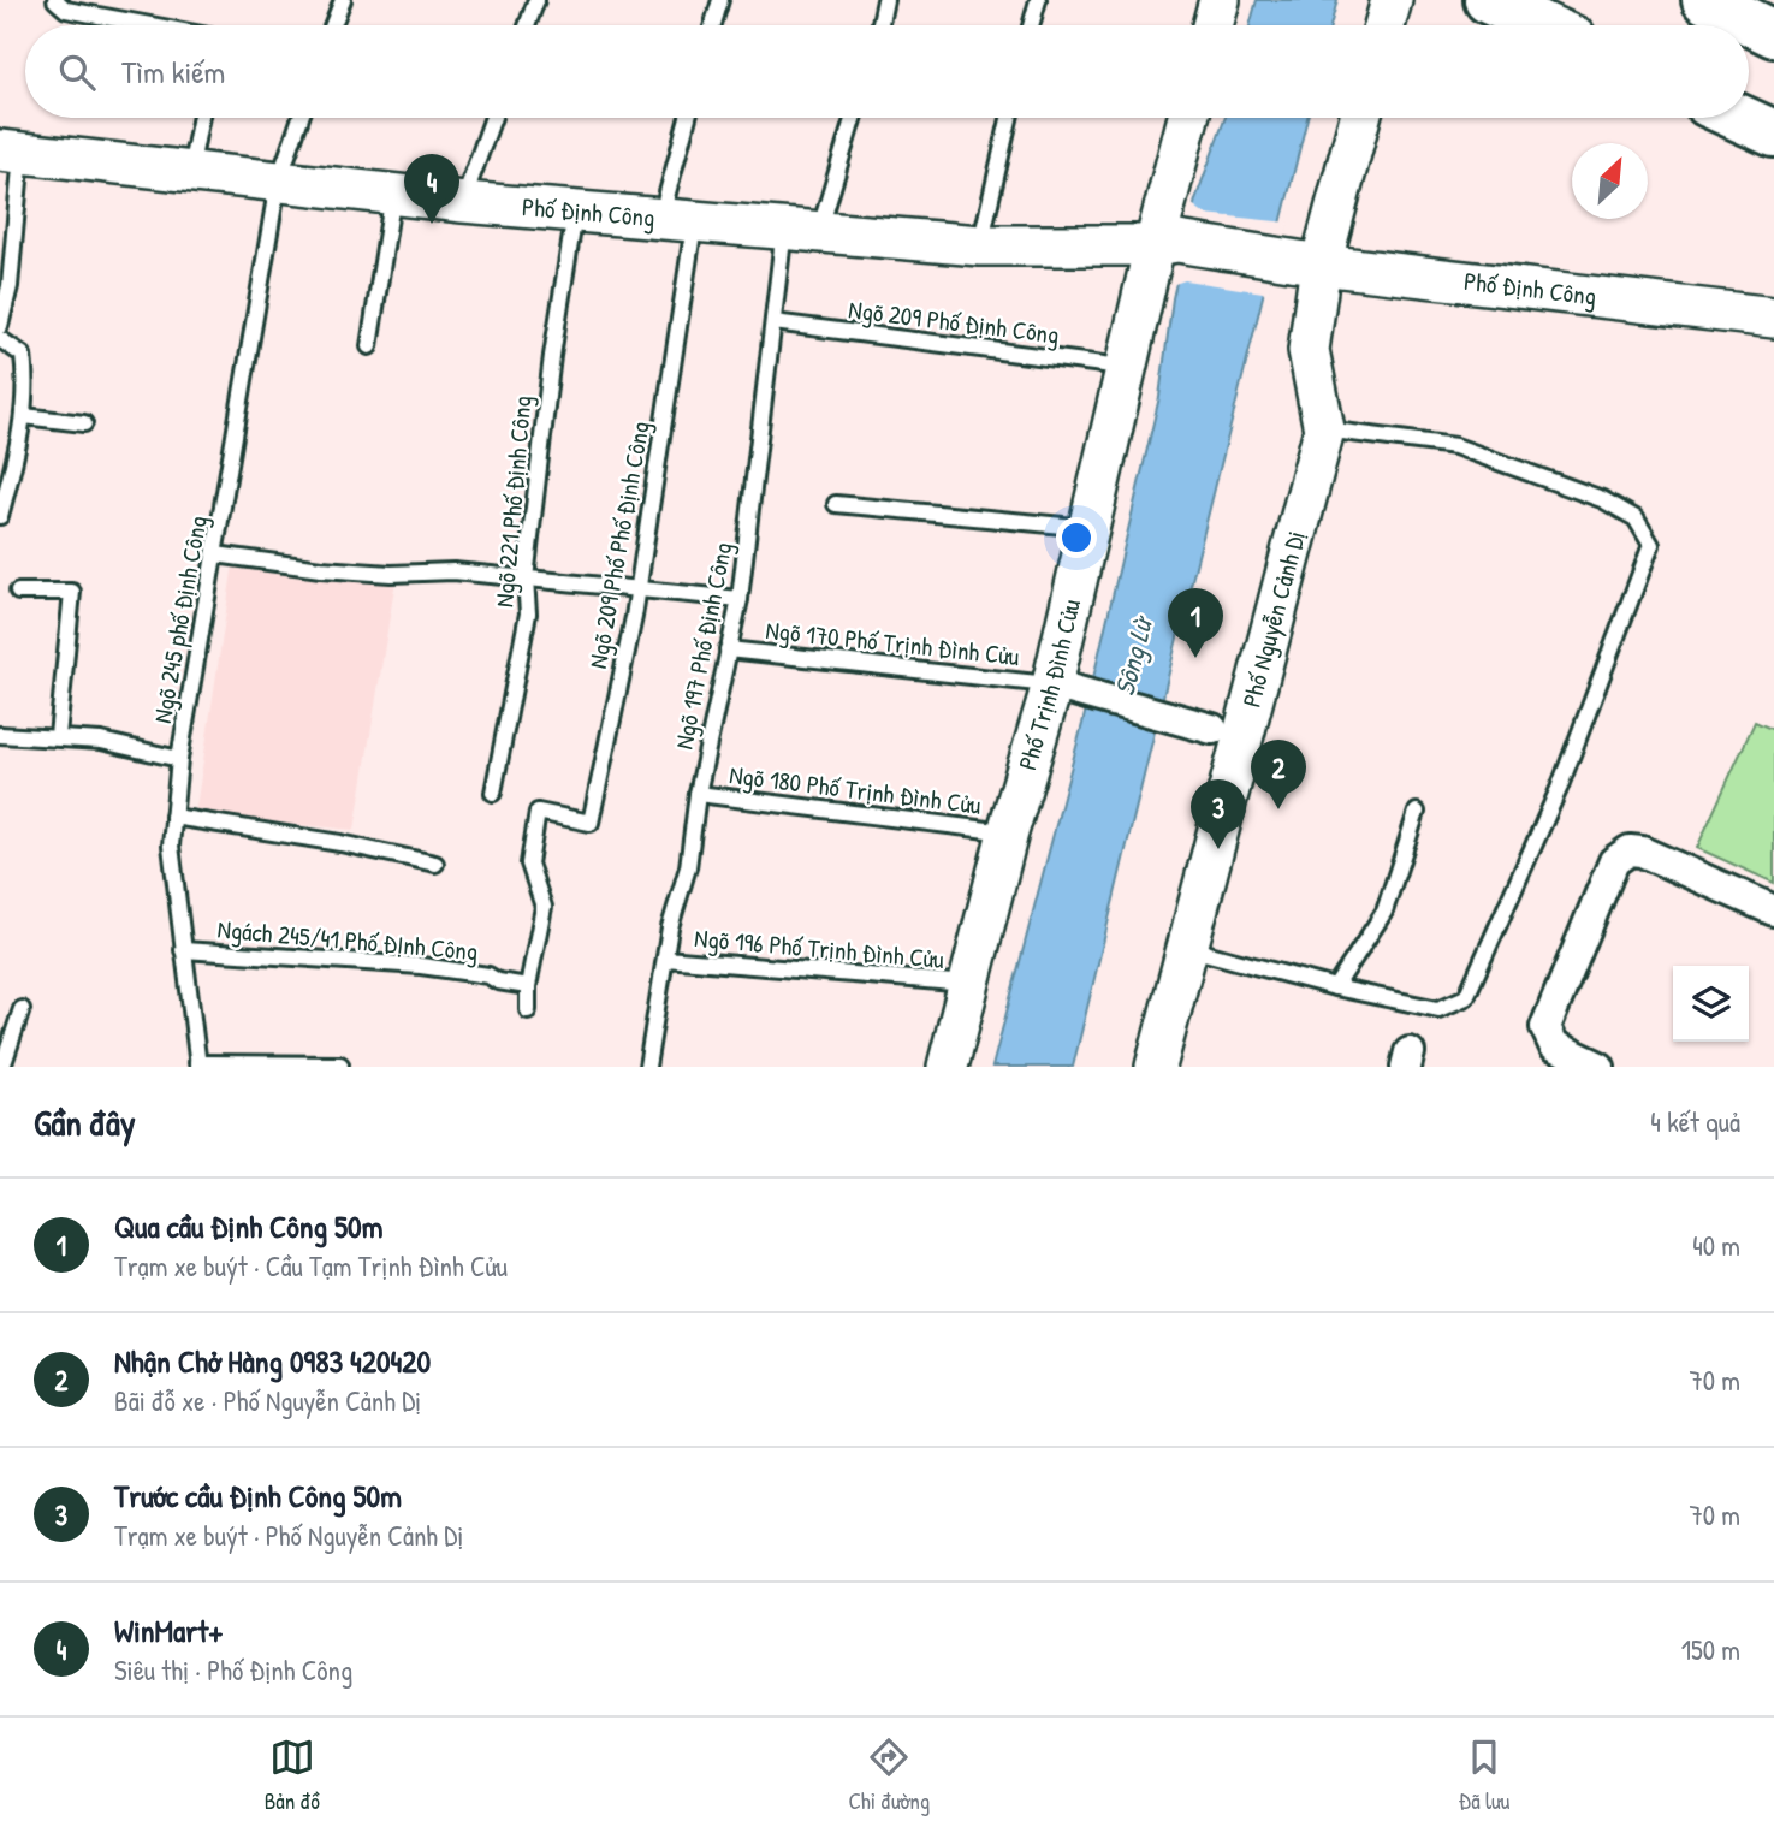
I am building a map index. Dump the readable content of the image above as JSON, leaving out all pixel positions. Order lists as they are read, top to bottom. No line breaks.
{"streets":{"main road":["Phố Định Công","Phố Nguyễn Cảnh Dị","Phố Trịnh Đình Cửu"],"lane":["Ngõ 209 Phố Định Công","Ngõ 221 Phố Định Công","Ngõ 209 Phố Phố Định Công","Ngõ 245 phố Định Công","Ngõ 170 Phố Trịnh Đình Cửu","Ngõ 197 Phố Định Công","Ngõ 180 Phố Trịnh Đình Cửu","Ngách 245/41 Phố ĐỊnh Công","Ngõ 196 Phố Trịnh Đình Cửu"]},"crossings":[["Phố Định Công","Ngõ 221 Phố Định Công"],["Phố Định Công","Ngõ 209 Phố Phố Định Công"],["Phố Định Công","Phố Nguyễn Cảnh Dị"],["Phố Định Công","Ngõ 245 phố Định Công"],["Phố Định Công","Ngõ 197 Phố Định Công"],["Phố Định Công","Phố Trịnh Đình Cửu"],["Ngõ 209 Phố Định Công","Ngõ 197 Phố Định Công"],["Ngõ 209 Phố Định Công","Phố Trịnh Đình Cửu"],["Ngõ 209 Phố Phố Định Công","Ngách 245/41 Phố ĐỊnh Công"],["Ngõ 245 phố Định Công","Ngách 245/41 Phố ĐỊnh Công"],["Ngõ 170 Phố Trịnh Đình Cửu","Ngõ 197 Phố Định Công"],["Ngõ 170 Phố Trịnh Đình Cửu","Phố Trịnh Đình Cửu"],["Ngõ 197 Phố Định Công","Ngõ 180 Phố Trịnh Đình Cửu"],["Ngõ 197 Phố Định Công","Ngõ 196 Phố Trịnh Đình Cửu"],["Phố Trịnh Đình Cửu","Ngõ 180 Phố Trịnh Đình Cửu"],["Phố Trịnh Đình Cửu","Ngõ 196 Phố Trịnh Đình Cửu"]],"water":["Sông Lừ"],"north":"top right","page":{"search":"Tìm kiếm","pins":["4","1","2","3"],"heading":["Gần đây","4 kết quả"],"list":[{"mark":"1","name":"Qua cầu Định Công 50m","note":"Trạm xe buýt · Cầu Tạm Trịnh Đình Cửu","value":"40 m"},{"mark":"2","name":"Nhận Chở Hàng 0983 420420","note":"Bãi đỗ xe · Phố Nguyễn Cảnh Dị","value":"70 m"},{"mark":"3","name":"Trước cầu Định Công 50m","note":"Trạm xe buýt · Phố Nguyễn Cảnh Dị","value":"70 m"},{"mark":"4","name":"WinMart+","note":"Siêu thị · Phố Định Công","value":"150 m"}],"nav":["Bản đồ","Chỉ đường","Đã lưu"]}}
